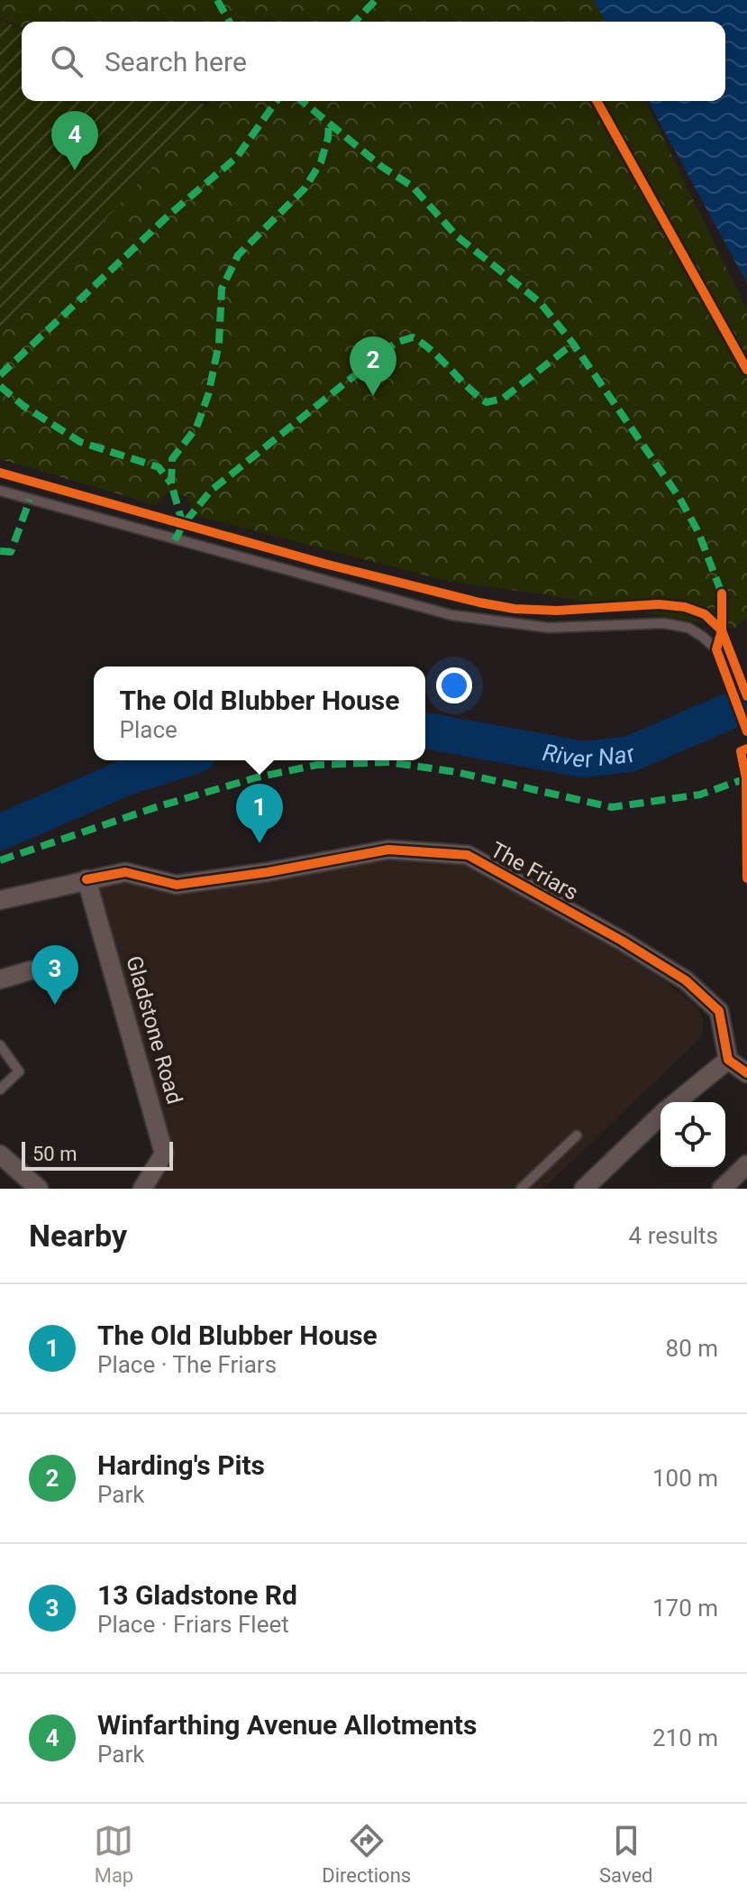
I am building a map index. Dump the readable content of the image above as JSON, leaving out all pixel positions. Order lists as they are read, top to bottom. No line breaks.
{"streets":{"street":["The Friars","Gladstone Road"]},"crossings":[["The Friars","Gladstone Road"]],"water":["River Nar"],"scale_bar":"50 m","page":{"search":"Search here","pins":["4","2","1","3"],"popup":["The Old Blubber House","Place"],"scale":"50 m","heading":["Nearby","4 results"],"list":[{"mark":"1","name":"The Old Blubber House","note":"Place · The Friars","value":"80 m"},{"mark":"2","name":"Harding's Pits","note":"Park","value":"100 m"},{"mark":"3","name":"13 Gladstone Rd","note":"Place · Friars Fleet","value":"170 m"},{"mark":"4","name":"Winfarthing Avenue Allotments","note":"Park","value":"210 m"}],"nav":["Map","Directions","Saved"]}}
